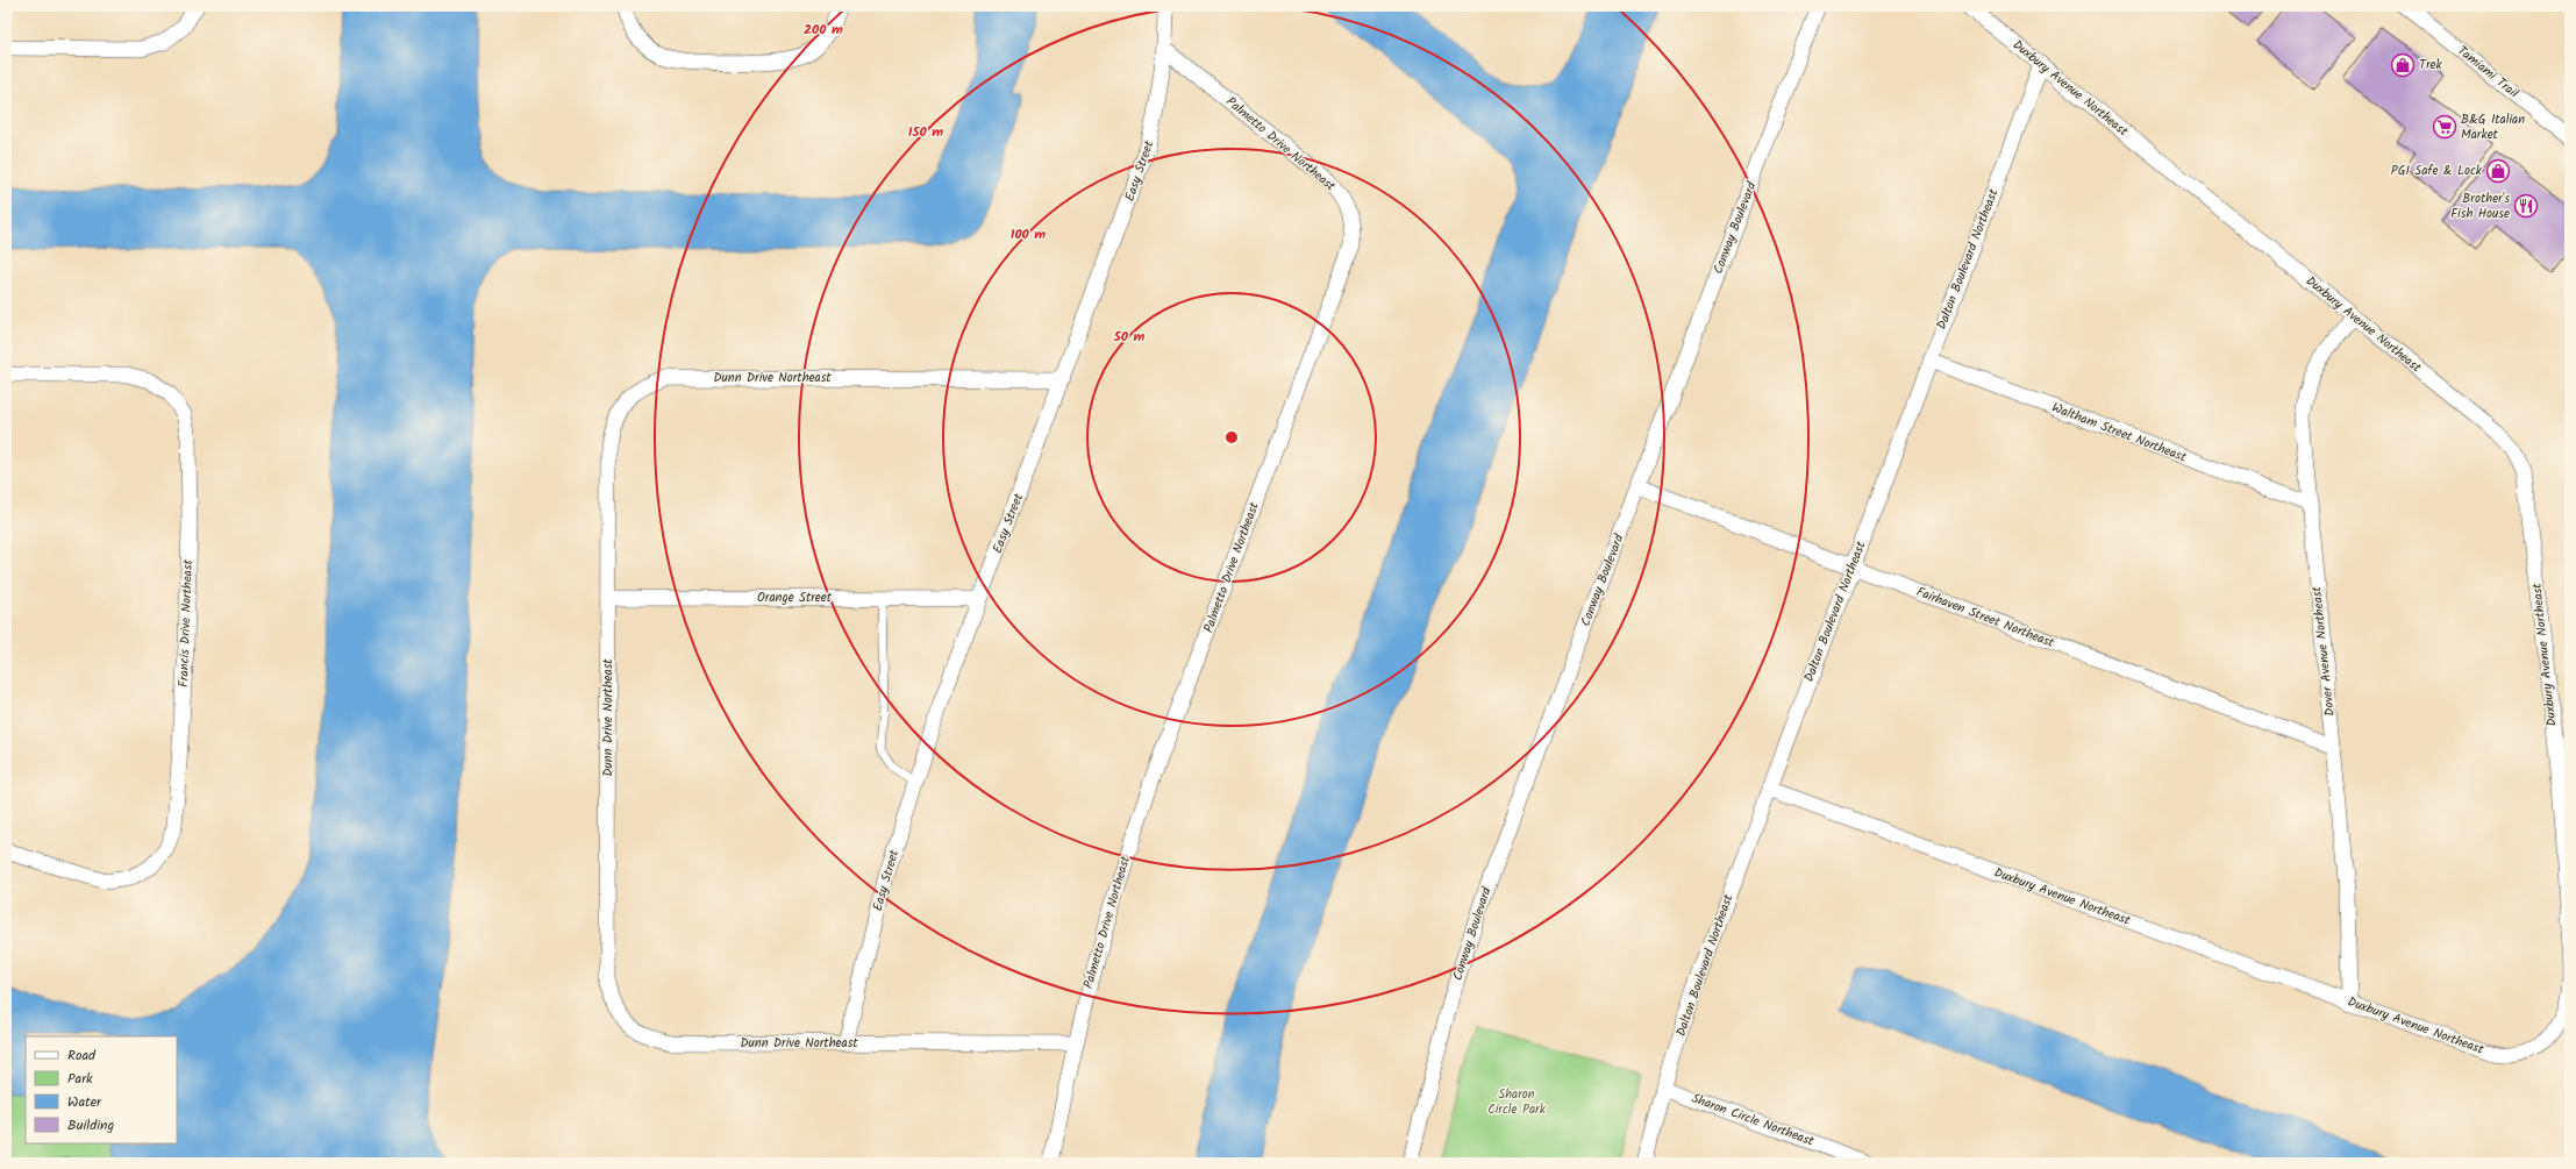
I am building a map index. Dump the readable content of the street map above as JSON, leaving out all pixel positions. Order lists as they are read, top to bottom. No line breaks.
{"streets":{"street":["Tamiami Trail","Duxbury Avenue Northeast","Palmetto Drive Northeast","Easy Street","Conway Boulevard","Dalton Boulevard Northeast","Dunn Drive Northeast","Waltham Street Northeast","Orange Street","Fairhaven Street Northeast","Francis Drive Northeast","Dover Avenue Northeast","Sharon Circle Northeast"]},"crossings":[["Duxbury Avenue Northeast","Dalton Boulevard Northeast"],["Duxbury Avenue Northeast","Dover Avenue Northeast"],["Palmetto Drive Northeast","Easy Street"],["Palmetto Drive Northeast","Dunn Drive Northeast"],["Easy Street","Dunn Drive Northeast"],["Easy Street","Orange Street"],["Conway Boulevard","Fairhaven Street Northeast"],["Dalton Boulevard Northeast","Waltham Street Northeast"],["Dalton Boulevard Northeast","Fairhaven Street Northeast"],["Dalton Boulevard Northeast","Sharon Circle Northeast"],["Dunn Drive Northeast","Orange Street"],["Waltham Street Northeast","Dover Avenue Northeast"],["Fairhaven Street Northeast","Dover Avenue Northeast"]],"parks":["Sharon Circle Park"],"places":{"shop":["Trek","PGI Safe & Lock"],"supermarket":["B&G Italian Market"],"restaurant":["Brother's Fish House"]},"legend":["Road","Park","Water","Building"],"rings":["200 m","150 m","100 m","50 m"]}
